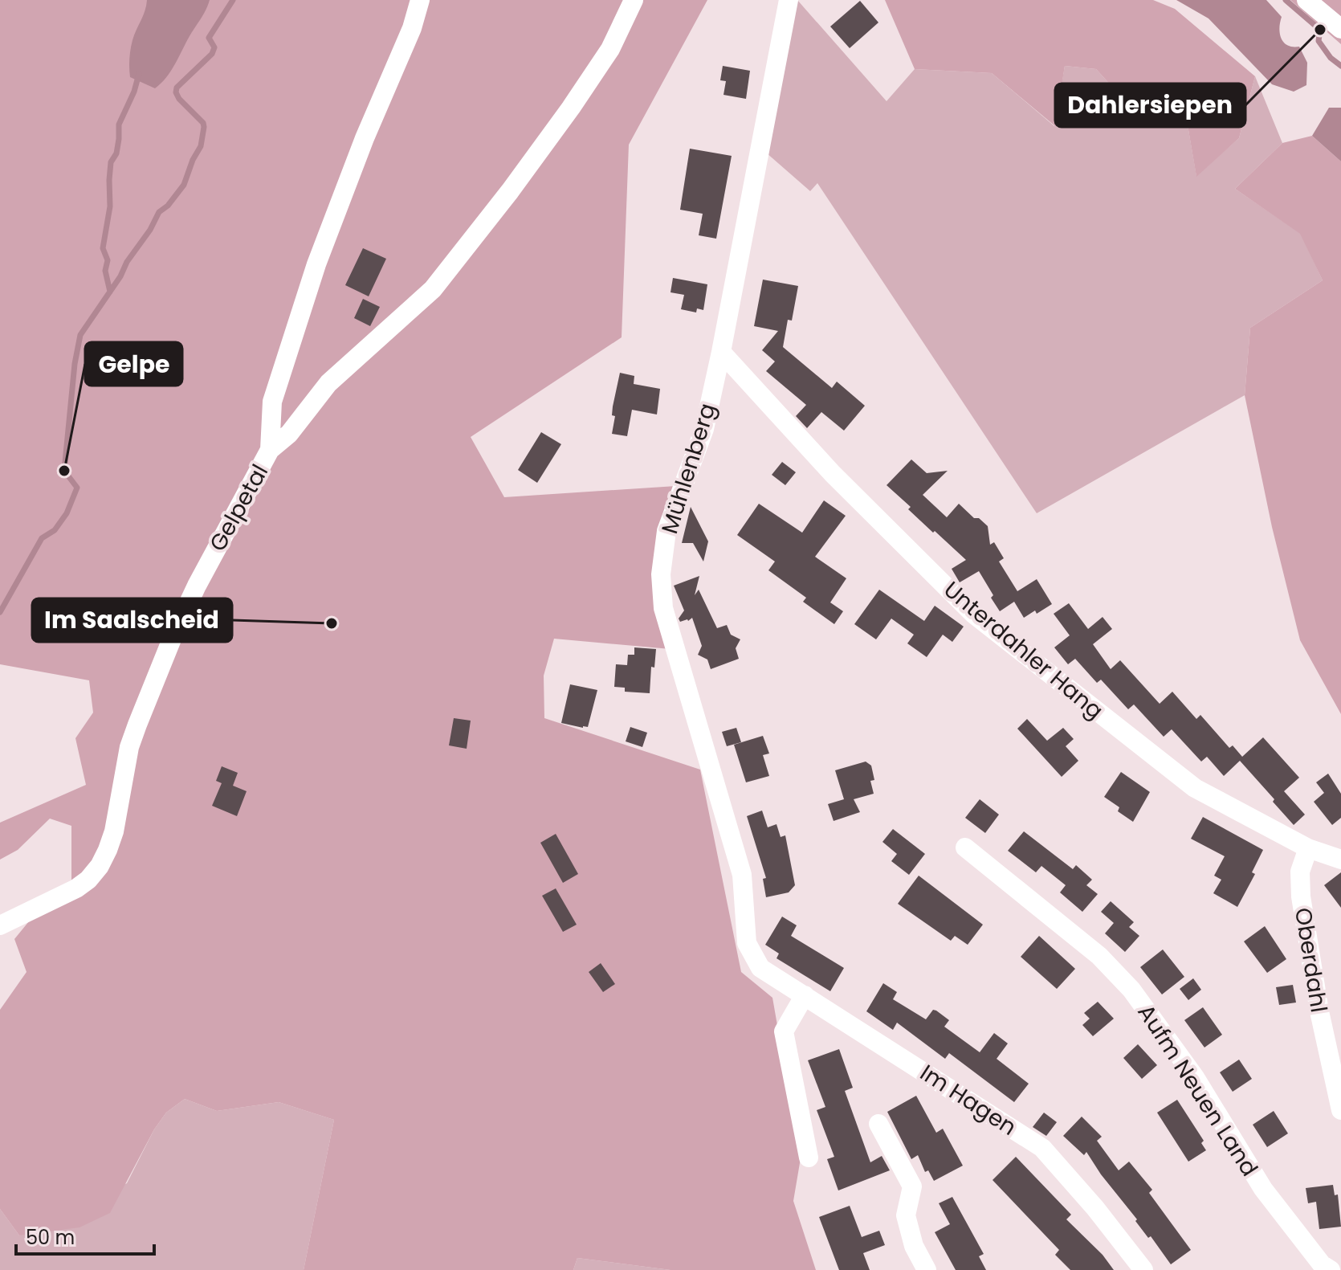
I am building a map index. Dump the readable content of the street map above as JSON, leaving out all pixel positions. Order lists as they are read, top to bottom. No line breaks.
{"streets":{"street":["Mühlenberg","Gelpetal","Unterdahler Hang","Oberdahl","Aufm Neuen Land","Im Hagen"]},"crossings":[["Mühlenberg","Unterdahler Hang"],["Mühlenberg","Im Hagen"],["Unterdahler Hang","Oberdahl"]],"places":["Dahlersiepen","Gelpe","Im Saalscheid"],"scale_bar":"50 m"}
